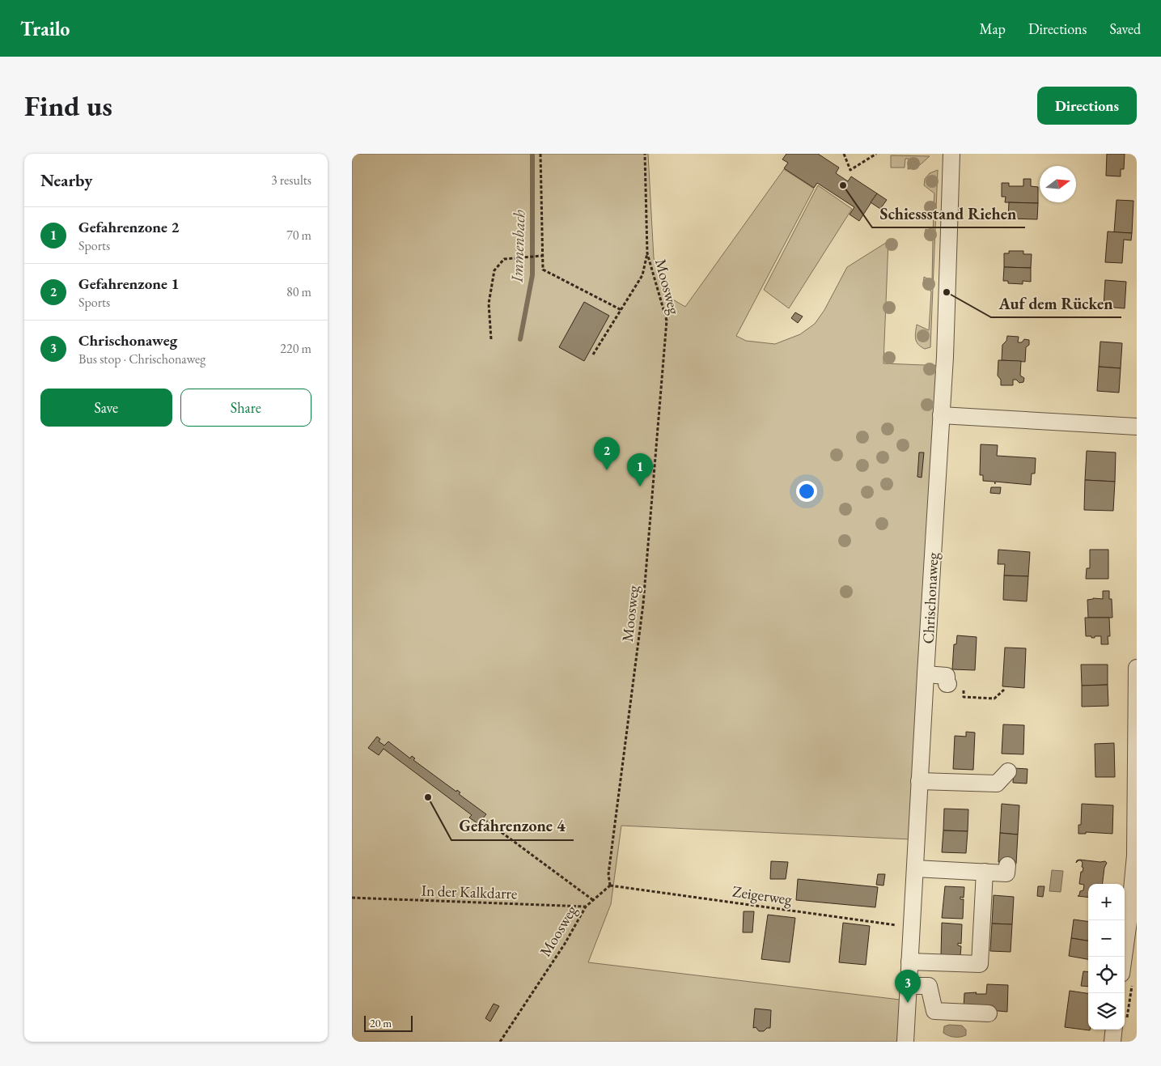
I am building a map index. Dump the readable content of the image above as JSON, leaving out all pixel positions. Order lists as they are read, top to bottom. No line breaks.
{"streets":{"street":["Chrischonaweg"],"path":["Moosweg","In der Kalkdarre","Zeigerweg"]},"crossings":[["Moosweg","In der Kalkdarre"],["Moosweg","Zeigerweg"],["Chrischonaweg","Zeigerweg"]],"water":["Immenbach"],"places":["Schiessstand Riehen","Auf dem Rücken","Gefahrenzone 4"],"scale_bar":"20 m","north":"right","page":{"header":"Trailo","nav":["Map","Directions","Saved"],"buttons":["Directions",["Save","Share"]],"title":"Find us","heading":["Nearby","3 results"],"list":[{"mark":"1","name":"Gefahrenzone 2","note":"Sports","value":"70 m"},{"mark":"2","name":"Gefahrenzone 1","note":"Sports","value":"80 m"},{"mark":"3","name":"Chrischonaweg","note":"Bus stop · Chrischonaweg","value":"220 m"}],"pins":["2","1","3"],"map_buttons":["+","−"],"scale":"20 m"}}
